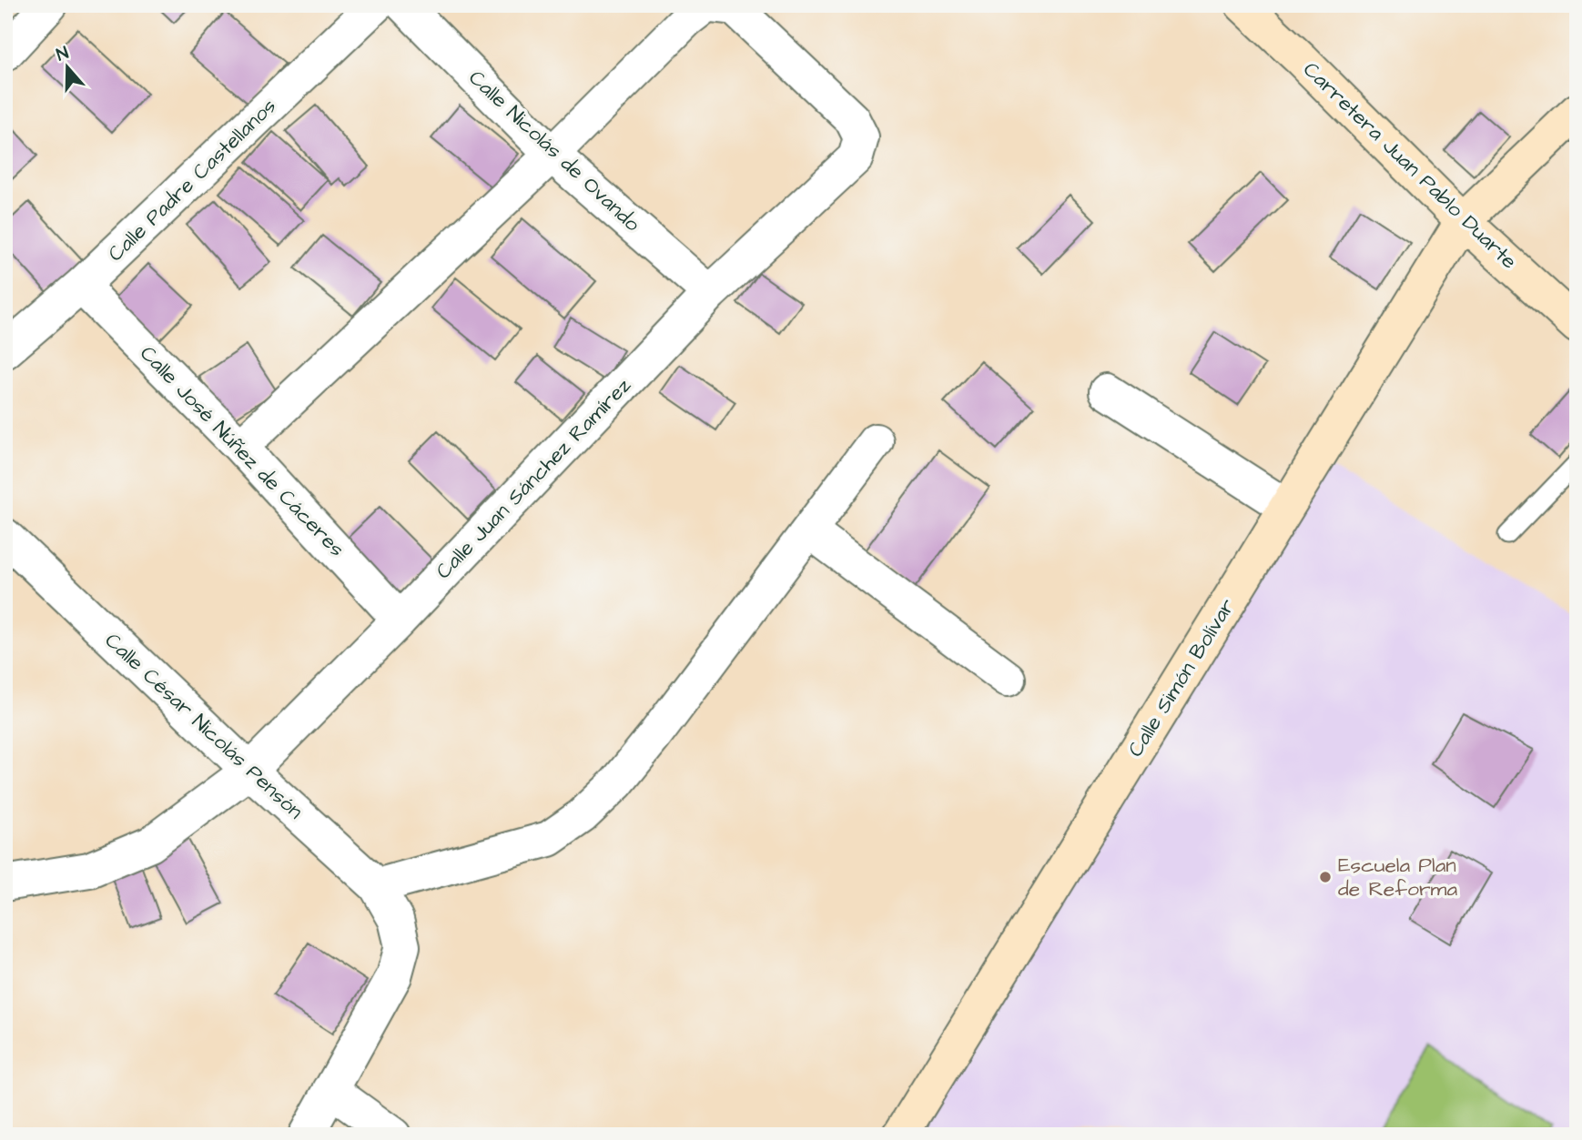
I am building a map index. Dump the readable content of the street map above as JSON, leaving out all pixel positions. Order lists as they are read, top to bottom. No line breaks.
{"streets":{"street":["Calle Nicolás de Ovando","Carretera Juan Pablo Duarte","Calle Padre Castellanos","Calle José Núñez de Cáceres","Calle Juan Sánchez Ramírez","Calle Simón Bolívar","Calle César Nicolás Pensón"]},"crossings":[["Calle Nicolás de Ovando","Calle Juan Sánchez Ramírez"],["Carretera Juan Pablo Duarte","Calle Simón Bolívar"],["Calle Padre Castellanos","Calle José Núñez de Cáceres"],["Calle José Núñez de Cáceres","Calle Juan Sánchez Ramírez"],["Calle Juan Sánchez Ramírez","Calle César Nicolás Pensón"]],"places":["Escuela Plan de Reforma"],"north":"top"}
